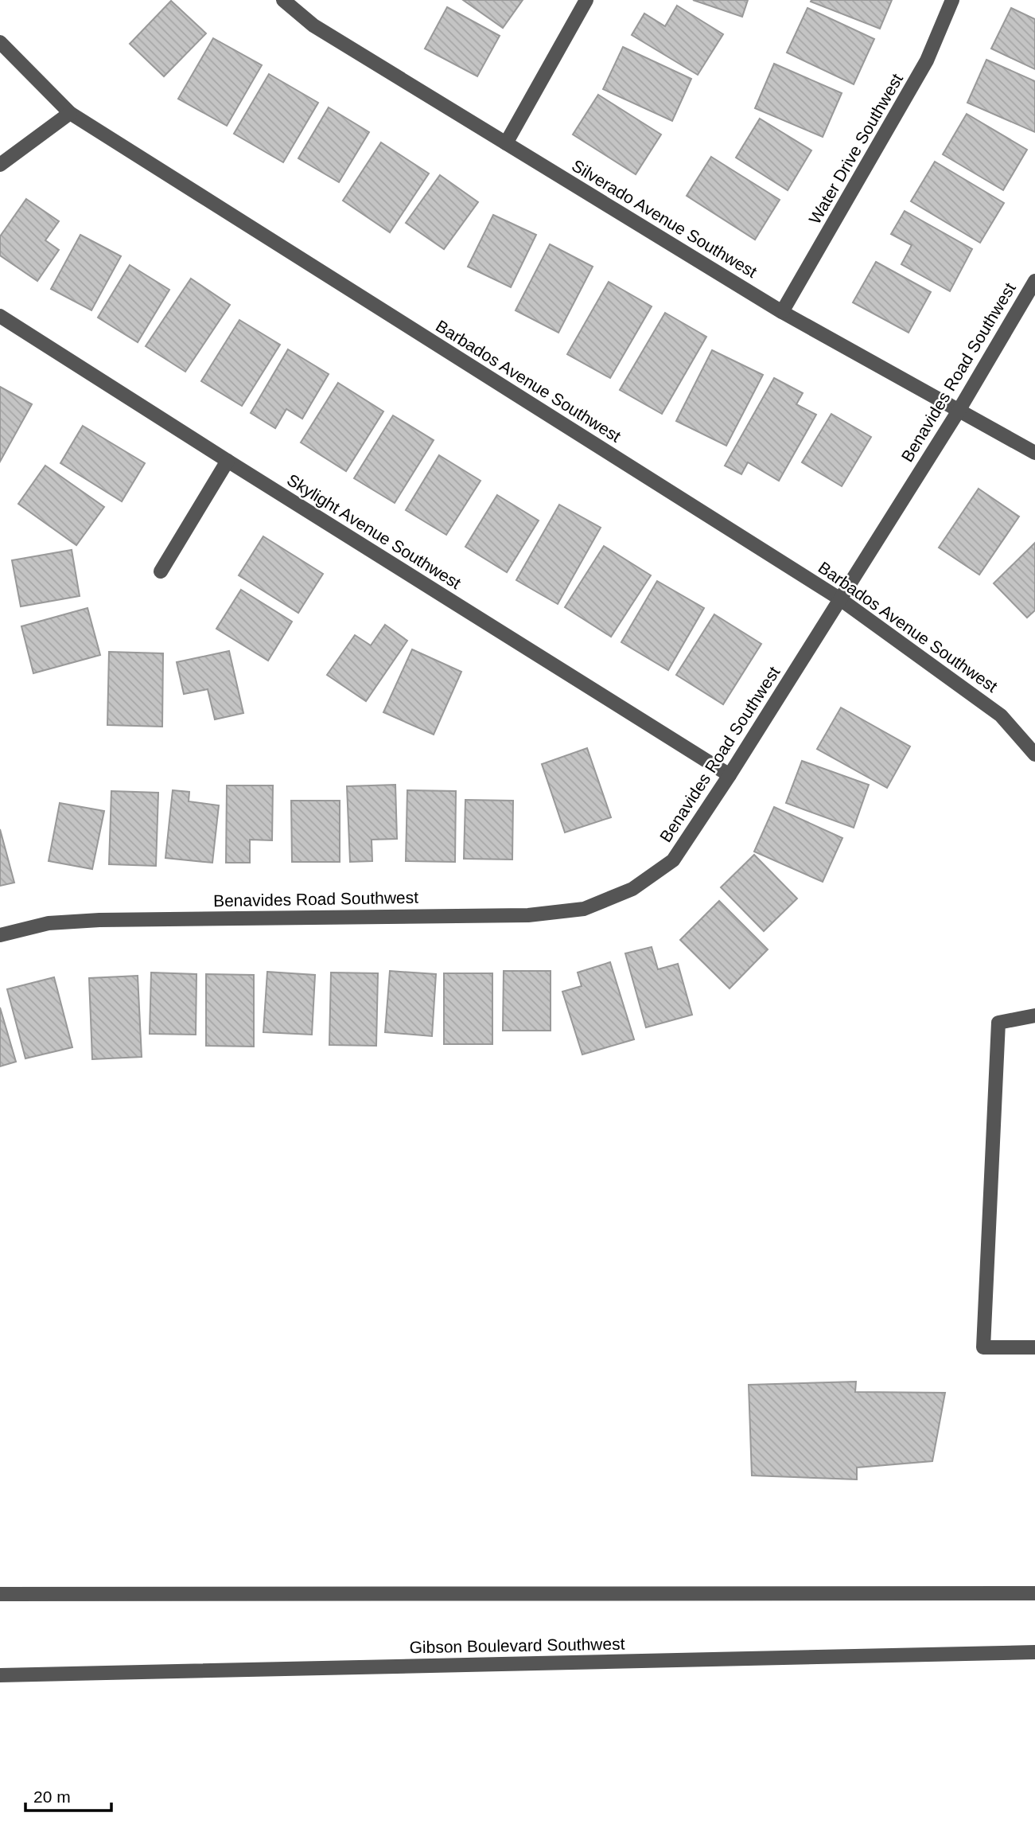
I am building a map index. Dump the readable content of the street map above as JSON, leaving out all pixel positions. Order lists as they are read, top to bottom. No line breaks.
{"streets":{"street":["Water Drive Southwest","Silverado Avenue Southwest","Benavides Road Southwest","Barbados Avenue Southwest","Skylight Avenue Southwest","Gibson Boulevard Southwest"]},"crossings":[["Water Drive Southwest","Silverado Avenue Southwest"],["Silverado Avenue Southwest","Benavides Road Southwest"],["Benavides Road Southwest","Barbados Avenue Southwest"],["Benavides Road Southwest","Skylight Avenue Southwest"]],"scale_bar":"20 m"}
